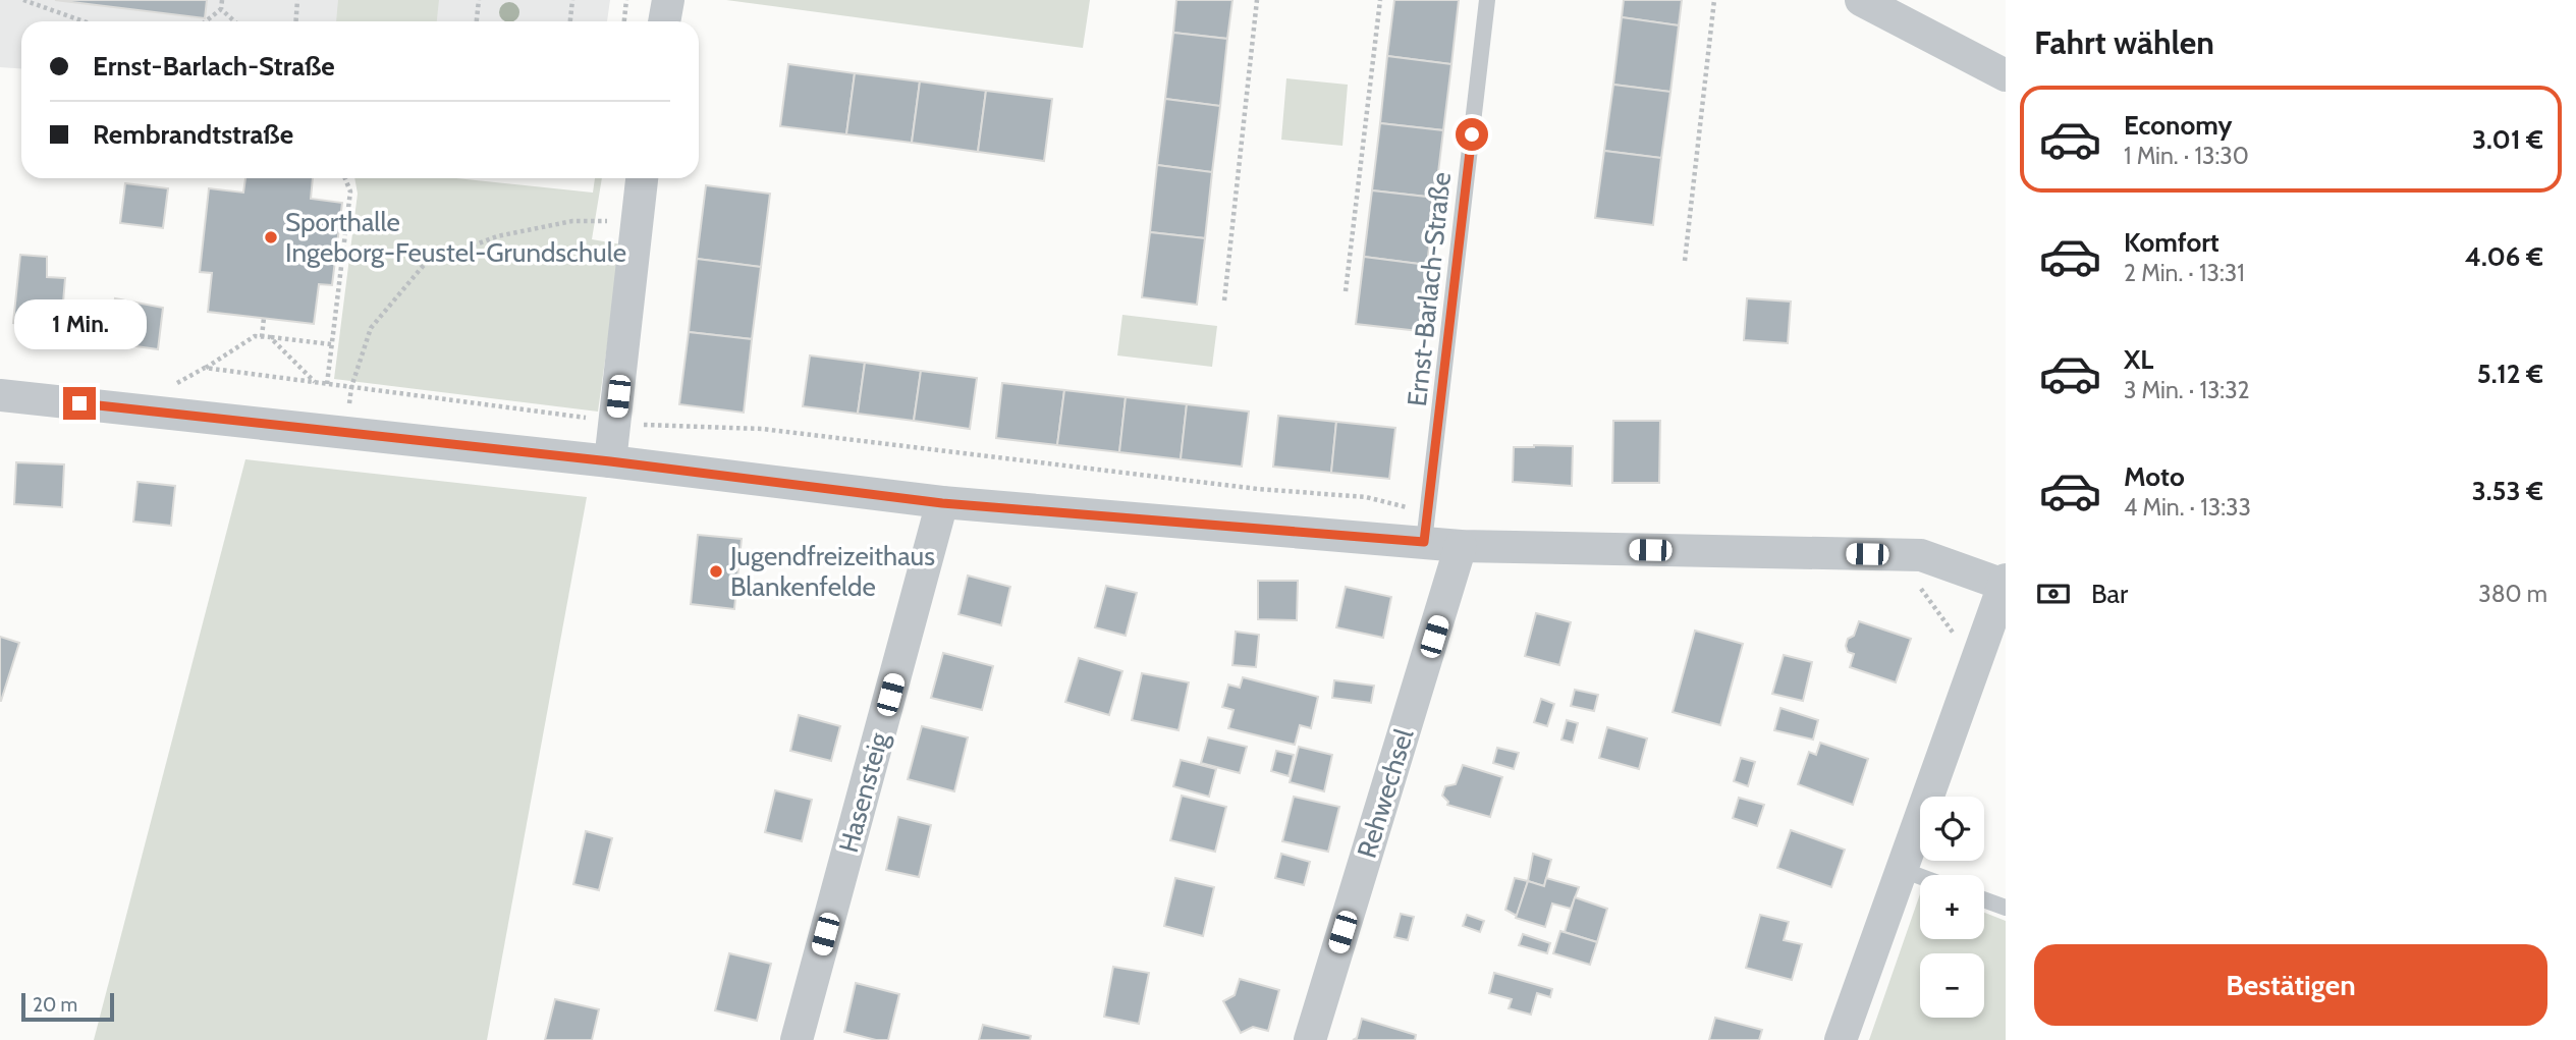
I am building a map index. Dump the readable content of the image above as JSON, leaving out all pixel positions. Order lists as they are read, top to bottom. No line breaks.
{"streets":{"street":["Hasensteig","Rehwechsel"],"lane":["Ernst-Barlach-Straße"]},"places":["Sporthalle Ingeborg-Feustel-Grundschule","Jugendfreizeithaus Blankenfelde"],"scale_bar":"20 m","page":{"heading":"Fahrt wählen","banner":["Ernst-Barlach-Straße","Rembrandtstraße"],"list":[{"name":"Economy","note":"1 Min. · 13:30","value":"3.01 €"},{"name":"Komfort","note":"2 Min. · 13:31","value":"4.06 €"},{"name":"XL","note":"3 Min. · 13:32","value":"5.12 €"},{"name":"Moto","note":"4 Min. · 13:33","value":"3.53 €"}],"bubble":"1 Min.","pay":["Bar","380 m"],"map_buttons":["+","−"],"buttons":"Bestätigen","scale":"20 m"}}
